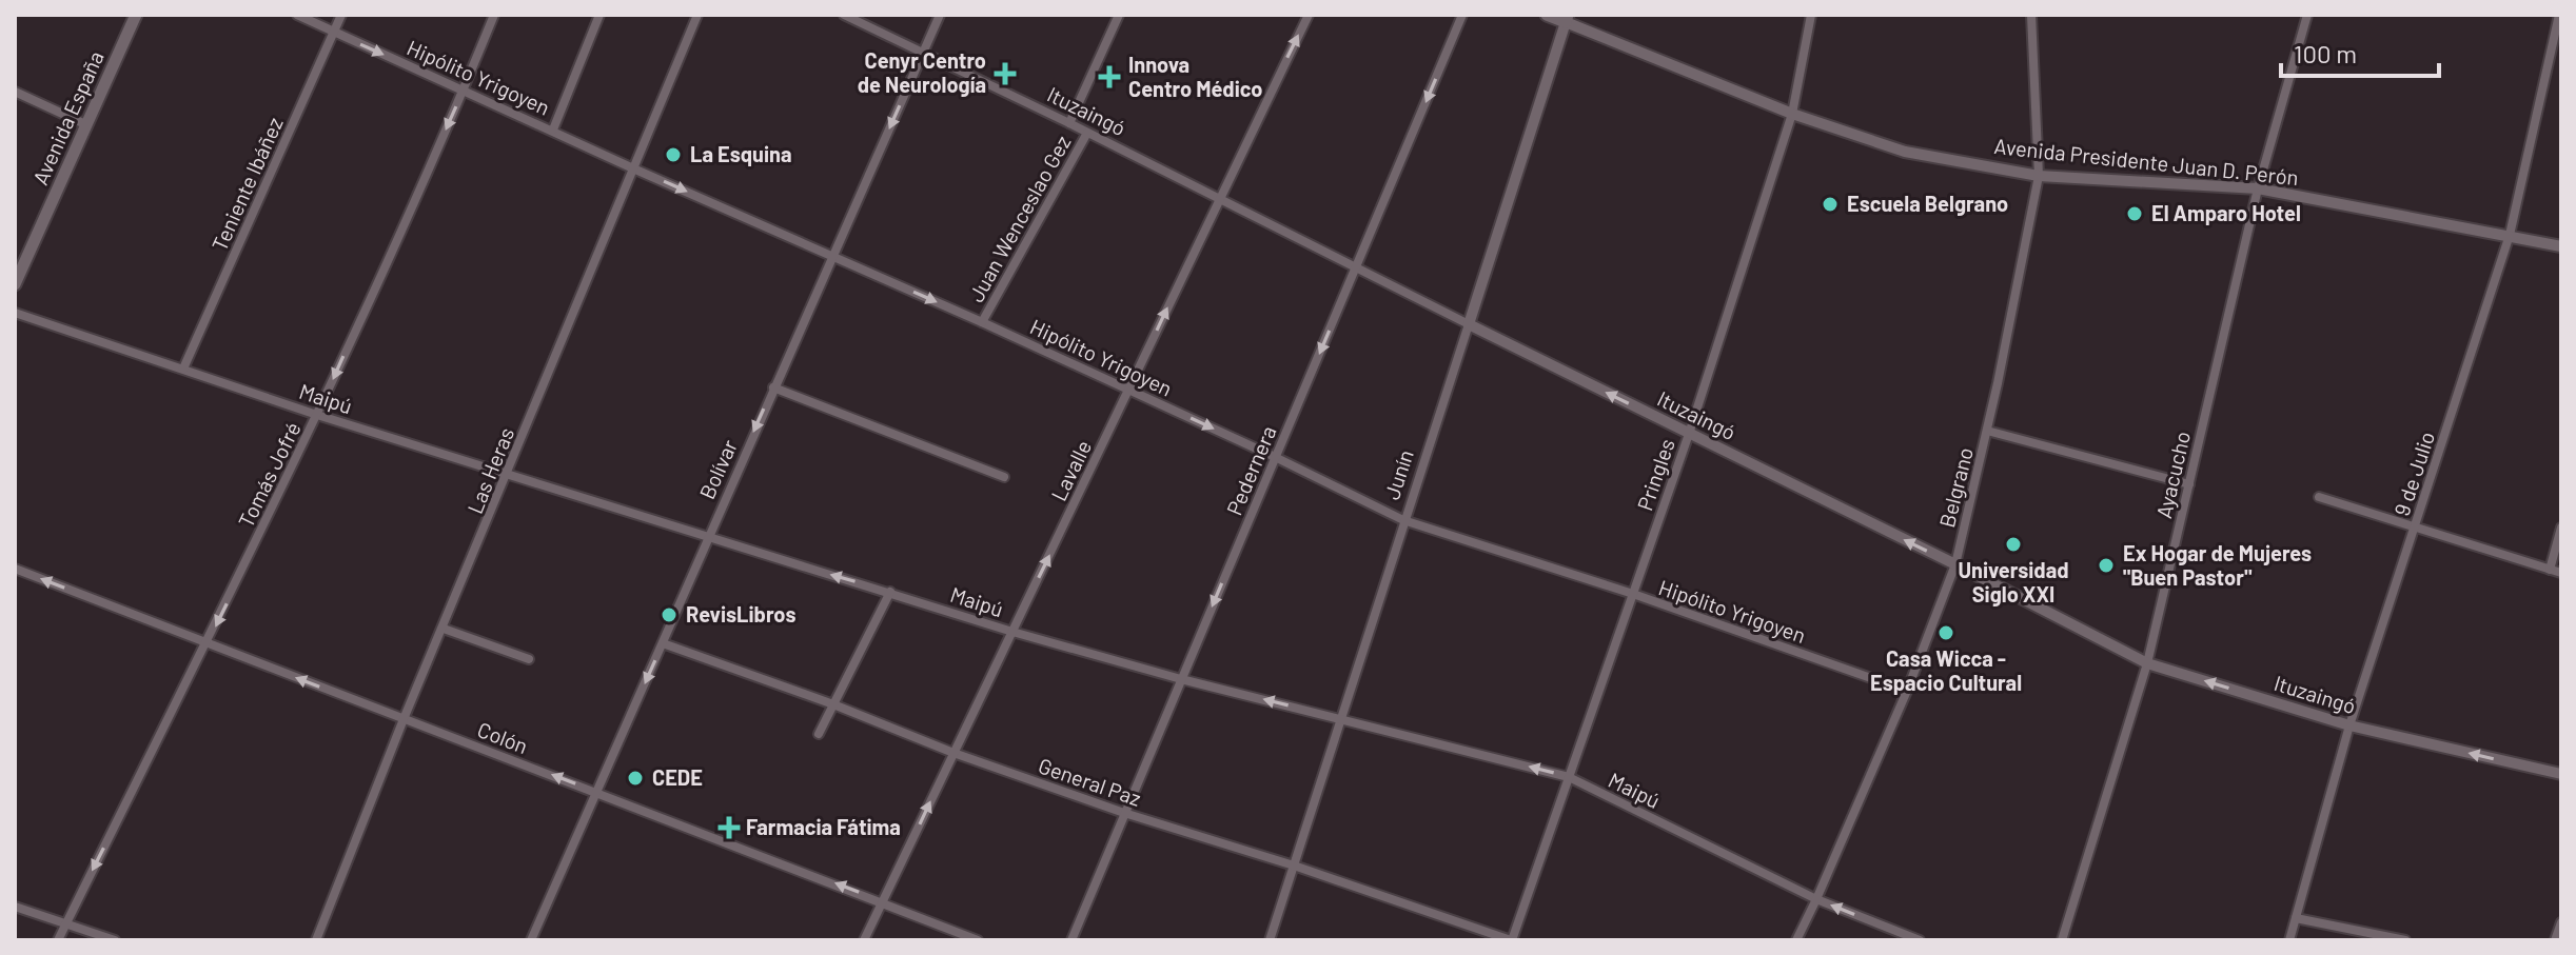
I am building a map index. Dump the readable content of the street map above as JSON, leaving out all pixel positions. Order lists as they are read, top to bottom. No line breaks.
{"streets":{"main road":["Avenida España","Avenida Presidente Juan D. Perón"],"street":["Hipólito Yrigoyen","Ituzaingó","Teniente Ibáñez","Juan Wenceslao Gez","Maipú","Bolívar","Las Heras","Lavalle","Pedernera","9 de Julio","Tomás Jofré","Junín","Pringles","Ayacucho","Belgrano","Colón","General Paz"]},"crossings":[["Hipólito Yrigoyen","Teniente Ibáñez"],["Hipólito Yrigoyen","Juan Wenceslao Gez"],["Hipólito Yrigoyen","Bolívar"],["Hipólito Yrigoyen","Las Heras"],["Hipólito Yrigoyen","Lavalle"],["Hipólito Yrigoyen","Pedernera"],["Hipólito Yrigoyen","Tomás Jofré"],["Hipólito Yrigoyen","Junín"],["Hipólito Yrigoyen","Pringles"],["Hipólito Yrigoyen","Belgrano"],["Ituzaingó","Juan Wenceslao Gez"],["Ituzaingó","Bolívar"],["Ituzaingó","Lavalle"],["Ituzaingó","Pedernera"],["Ituzaingó","9 de Julio"],["Ituzaingó","Junín"],["Ituzaingó","Pringles"],["Ituzaingó","Ayacucho"],["Ituzaingó","Belgrano"],["Avenida Presidente Juan D. Perón","9 de Julio"],["Avenida Presidente Juan D. Perón","Junín"],["Avenida Presidente Juan D. Perón","Pringles"],["Avenida Presidente Juan D. Perón","Ayacucho"],["Avenida Presidente Juan D. Perón","Belgrano"],["Teniente Ibáñez","Maipú"],["Maipú","Bolívar"],["Maipú","Las Heras"],["Maipú","Lavalle"],["Maipú","Pedernera"],["Maipú","Tomás Jofré"],["Maipú","Junín"],["Maipú","Pringles"],["Maipú","Belgrano"],["Bolívar","Colón"],["Bolívar","General Paz"],["Las Heras","Colón"],["Lavalle","Colón"],["Lavalle","General Paz"],["Pedernera","General Paz"],["Tomás Jofré","Colón"],["Junín","General Paz"],["Pringles","General Paz"]],"one_way":["Hipólito Yrigoyen","Ituzaingó","Bolívar","Lavalle","Pedernera","Tomás Jofré","Colón"],"places":{"health":["Cenyr Centro de Neurología","Innova Centro Médico","Farmacia Fátima"],"other":["La Esquina","Escuela Belgrano","El Amparo Hotel","Universidad Siglo XXI","Ex Hogar de Mujeres \"Buen Pastor\"","RevisLibros","Casa Wicca - Espacio Cultural","CEDE"]},"scale_bar":"100 m"}
